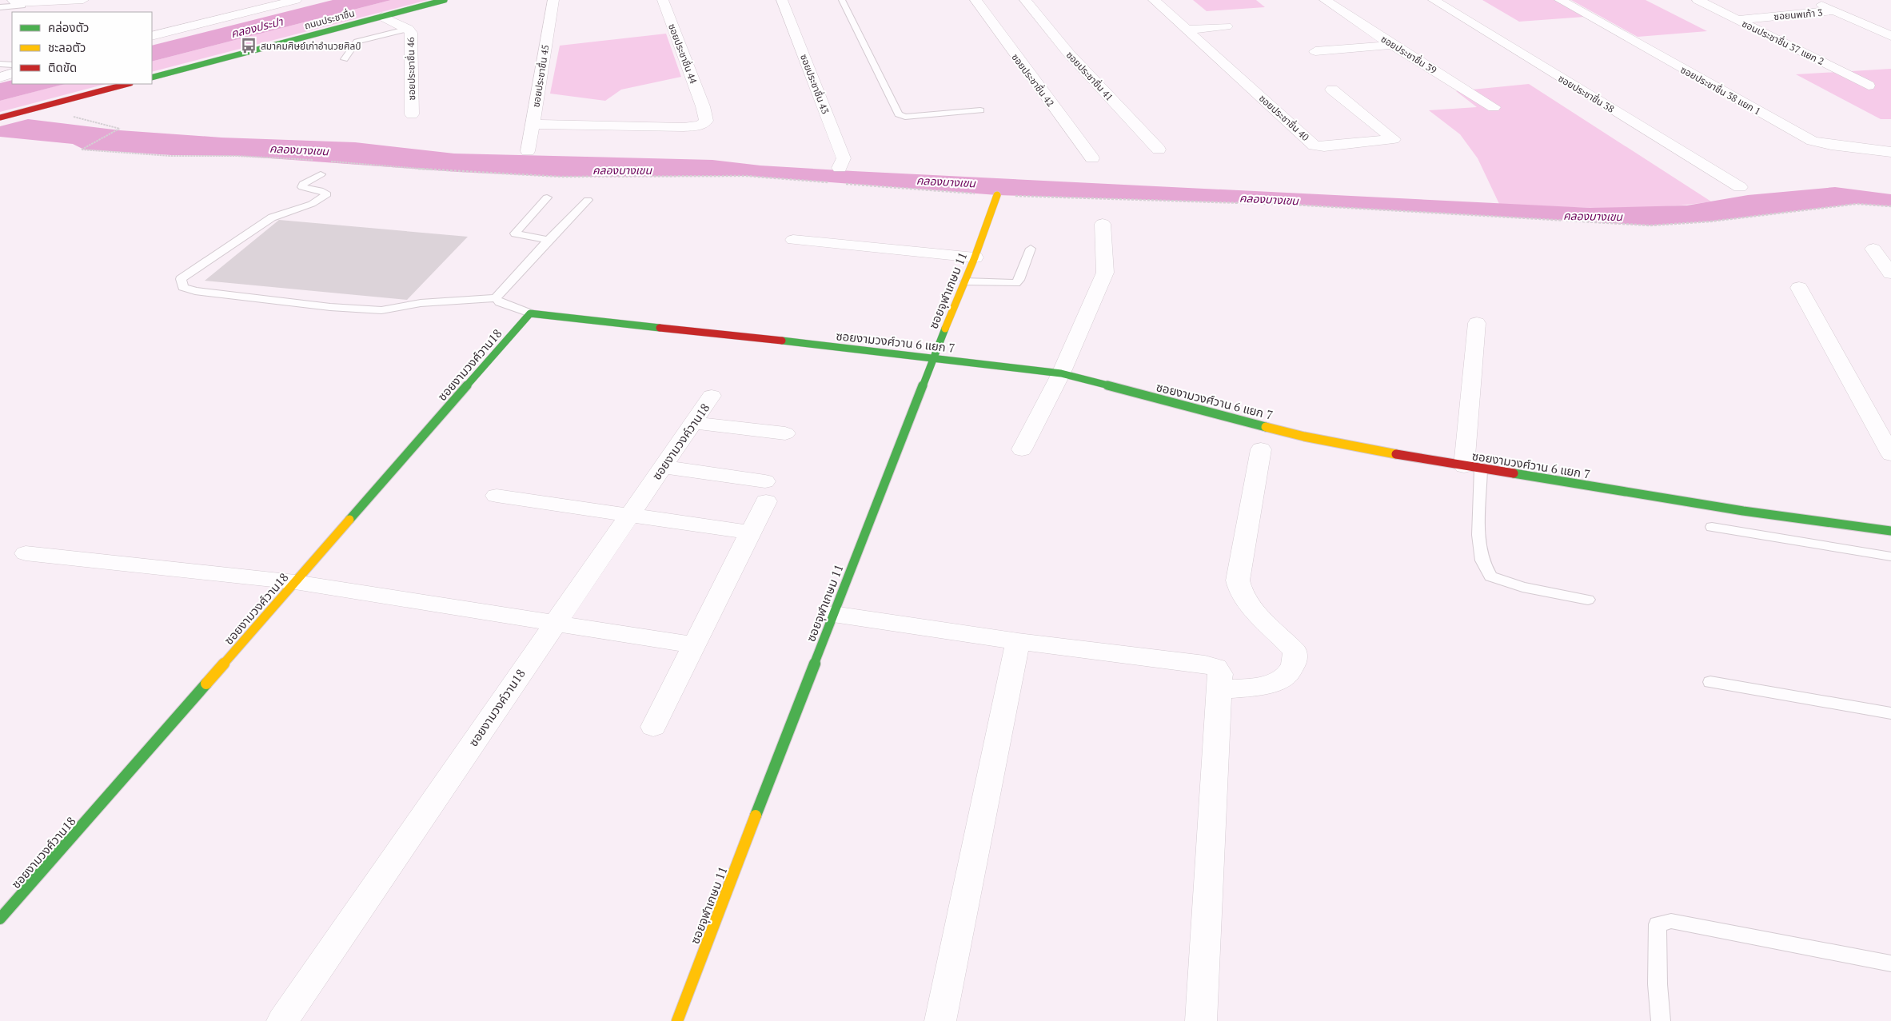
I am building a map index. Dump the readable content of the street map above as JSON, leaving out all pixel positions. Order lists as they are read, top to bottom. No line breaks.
{"streets":{"street":["ซอยนพเก้า 3","ถนนประชาชื่น","ซอนประชาชื่น 37 แยก 2","ซอยประชาชื่น 44","ซอยประชาชื่น 39","ซอยประชาชื่น 46","ซอยประชาชื่น 45","ซอยประชาชื่น 41","ซอยประชาชื่น 42","ซอยประชาชื่น 43","ซอยประชาชื่น 38 แยก 1","ซอยประชาชื่น 38","ซอยประชาชื่น 40","ซอยจุฬาเกษม 11","ซอยงามวงศ์วาน 6 แยก 7","ซอยงามวงศ์วาน18","ซอยงามวงค์วาน18"]},"crossings":[["ซอยนพเก้า 3","ซอนประชาชื่น 37 แยก 2"],["ถนนประชาชื่น","ซอยประชาชื่น 46"],["ซอยประชาชื่น 44","ซอยประชาชื่น 45"],["ซอยจุฬาเกษม 11","ซอยงามวงศ์วาน 6 แยก 7"],["ซอยงามวงศ์วาน 6 แยก 7","ซอยงามวงศ์วาน18"]],"water":["คลองประปา","คลองบางเขน"],"places":{"bus stop":["สมาคมศิษย์เก่าอํานวยศิลป์"]},"legend":["คล่องตัว","ชะลอตัว","ติดขัด"]}
